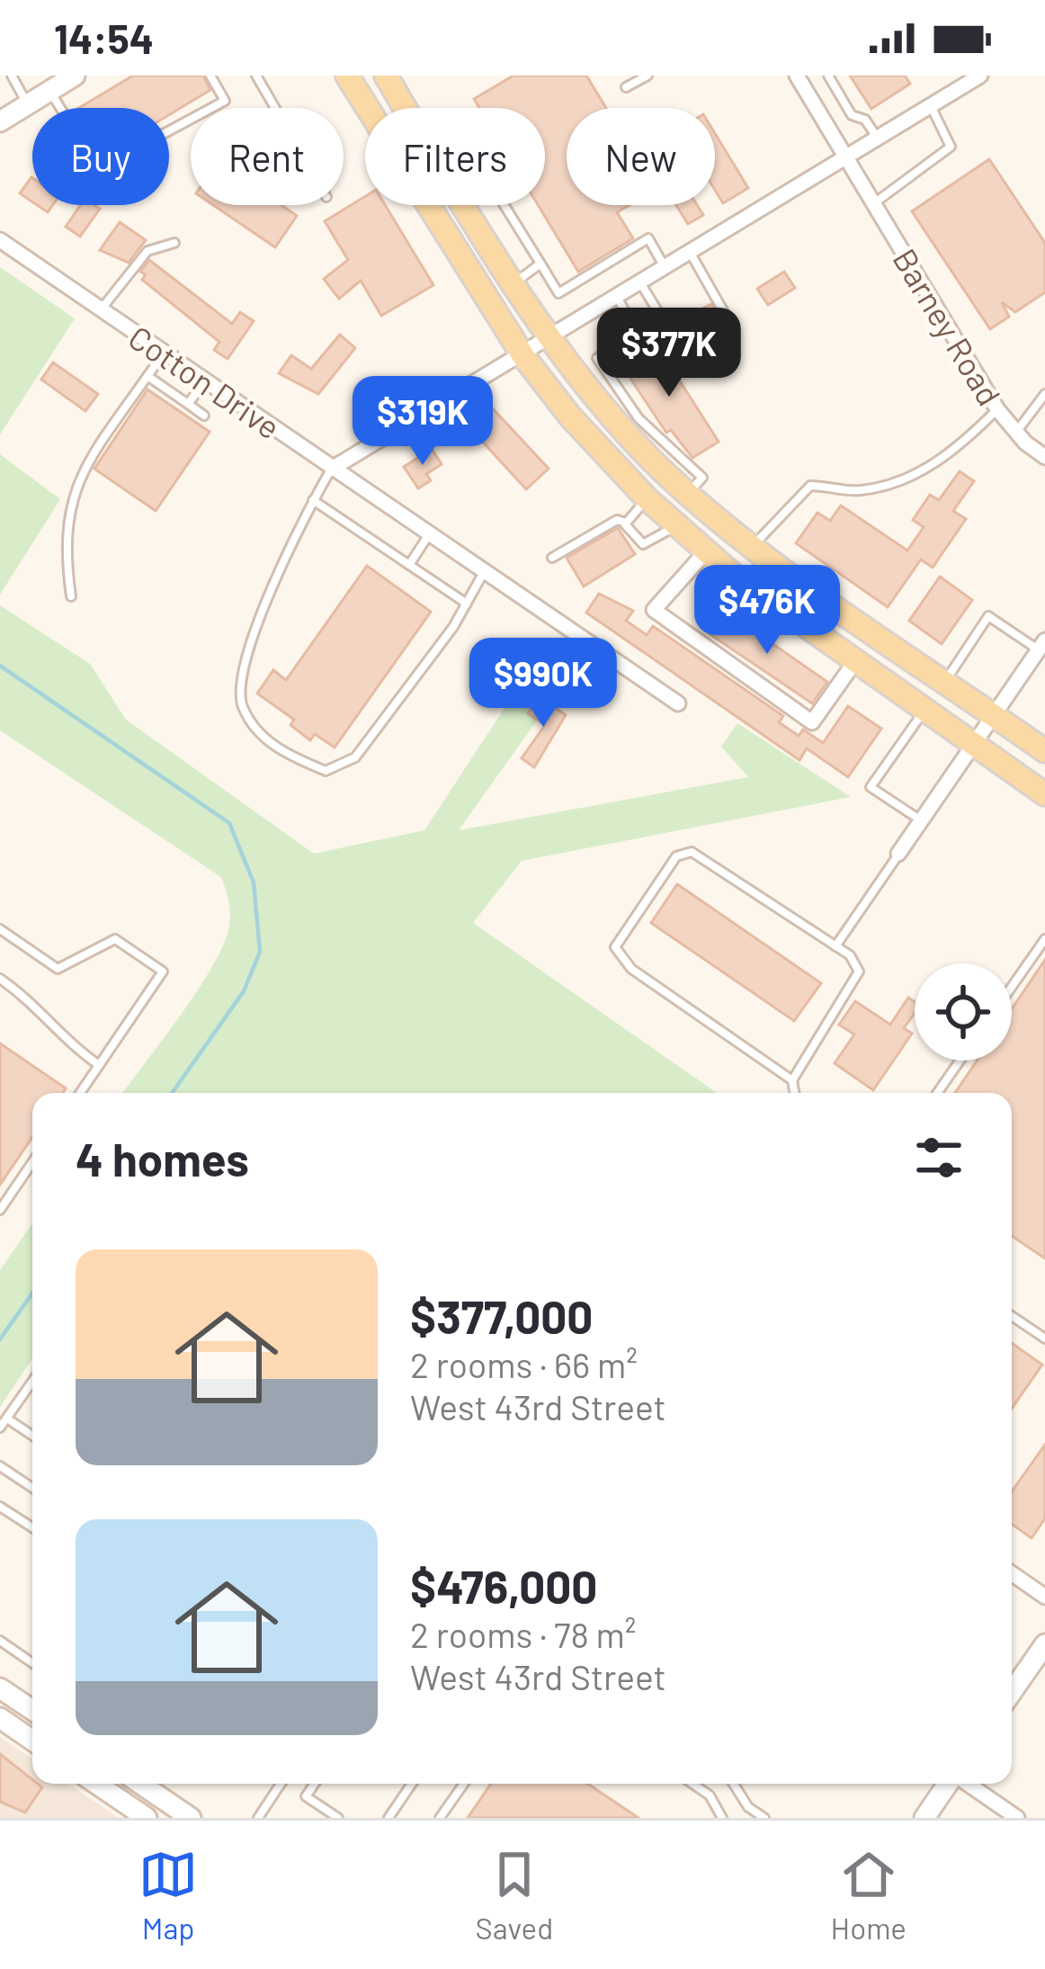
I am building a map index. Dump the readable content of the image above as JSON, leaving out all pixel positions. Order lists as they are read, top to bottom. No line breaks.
{"streets":{"street":["Barney Road","Cotton Drive"]},"page":{"status":"14:54","chip":["Buy","Rent","Filters","New"],"price":["$377K","$319K","$476K","$990K"],"heading":"4 homes","list":[{"name":"$377,000","note":"2 rooms · 66 m² · West 43rd Street"},{"name":"$476,000","note":"2 rooms · 78 m² · West 43rd Street"}],"tabs":["Map","Saved","Home"]}}
